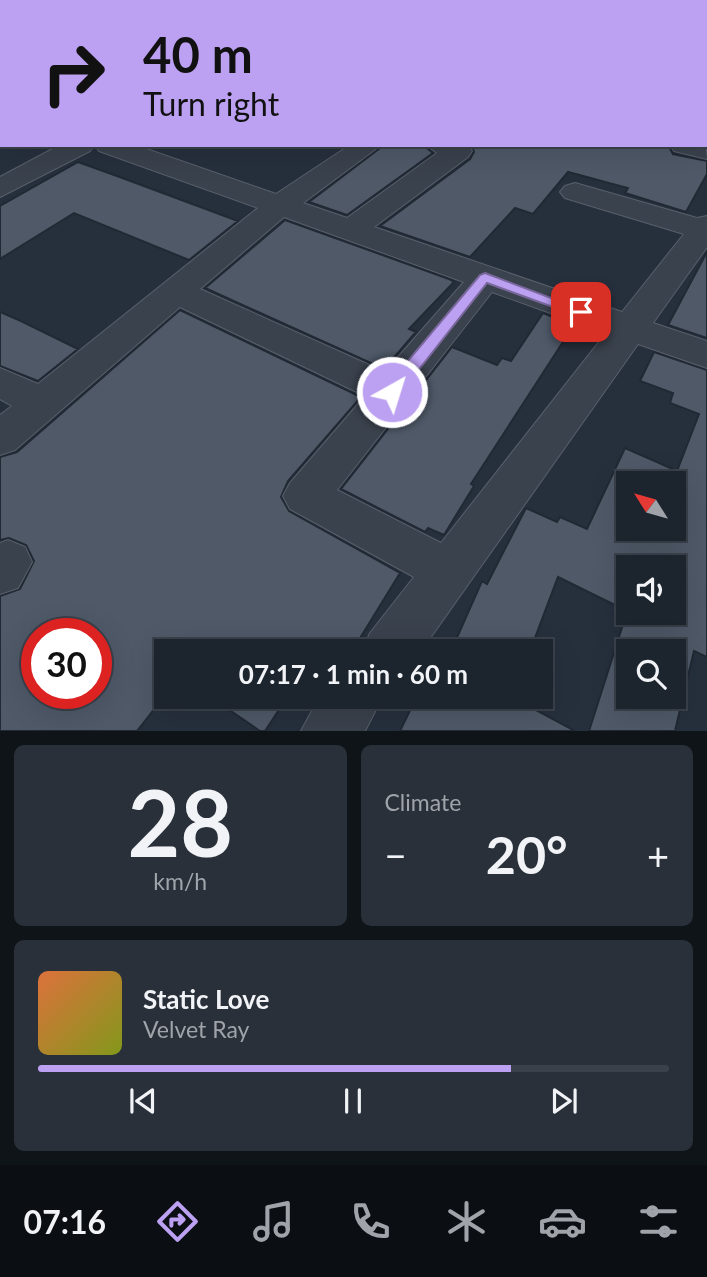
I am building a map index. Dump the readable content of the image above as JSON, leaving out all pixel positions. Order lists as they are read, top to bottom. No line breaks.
{"north":"top left","page":{"turn":["40 m","Turn right"],"limit":"30","trip":"07:17 · 1 min · 60 m","tile":[["28","km/h"],"Climate"],"heat":["−","20°","+"],"song":["Static Love","Velvet Ray"],"tabs":"07:16"}}
